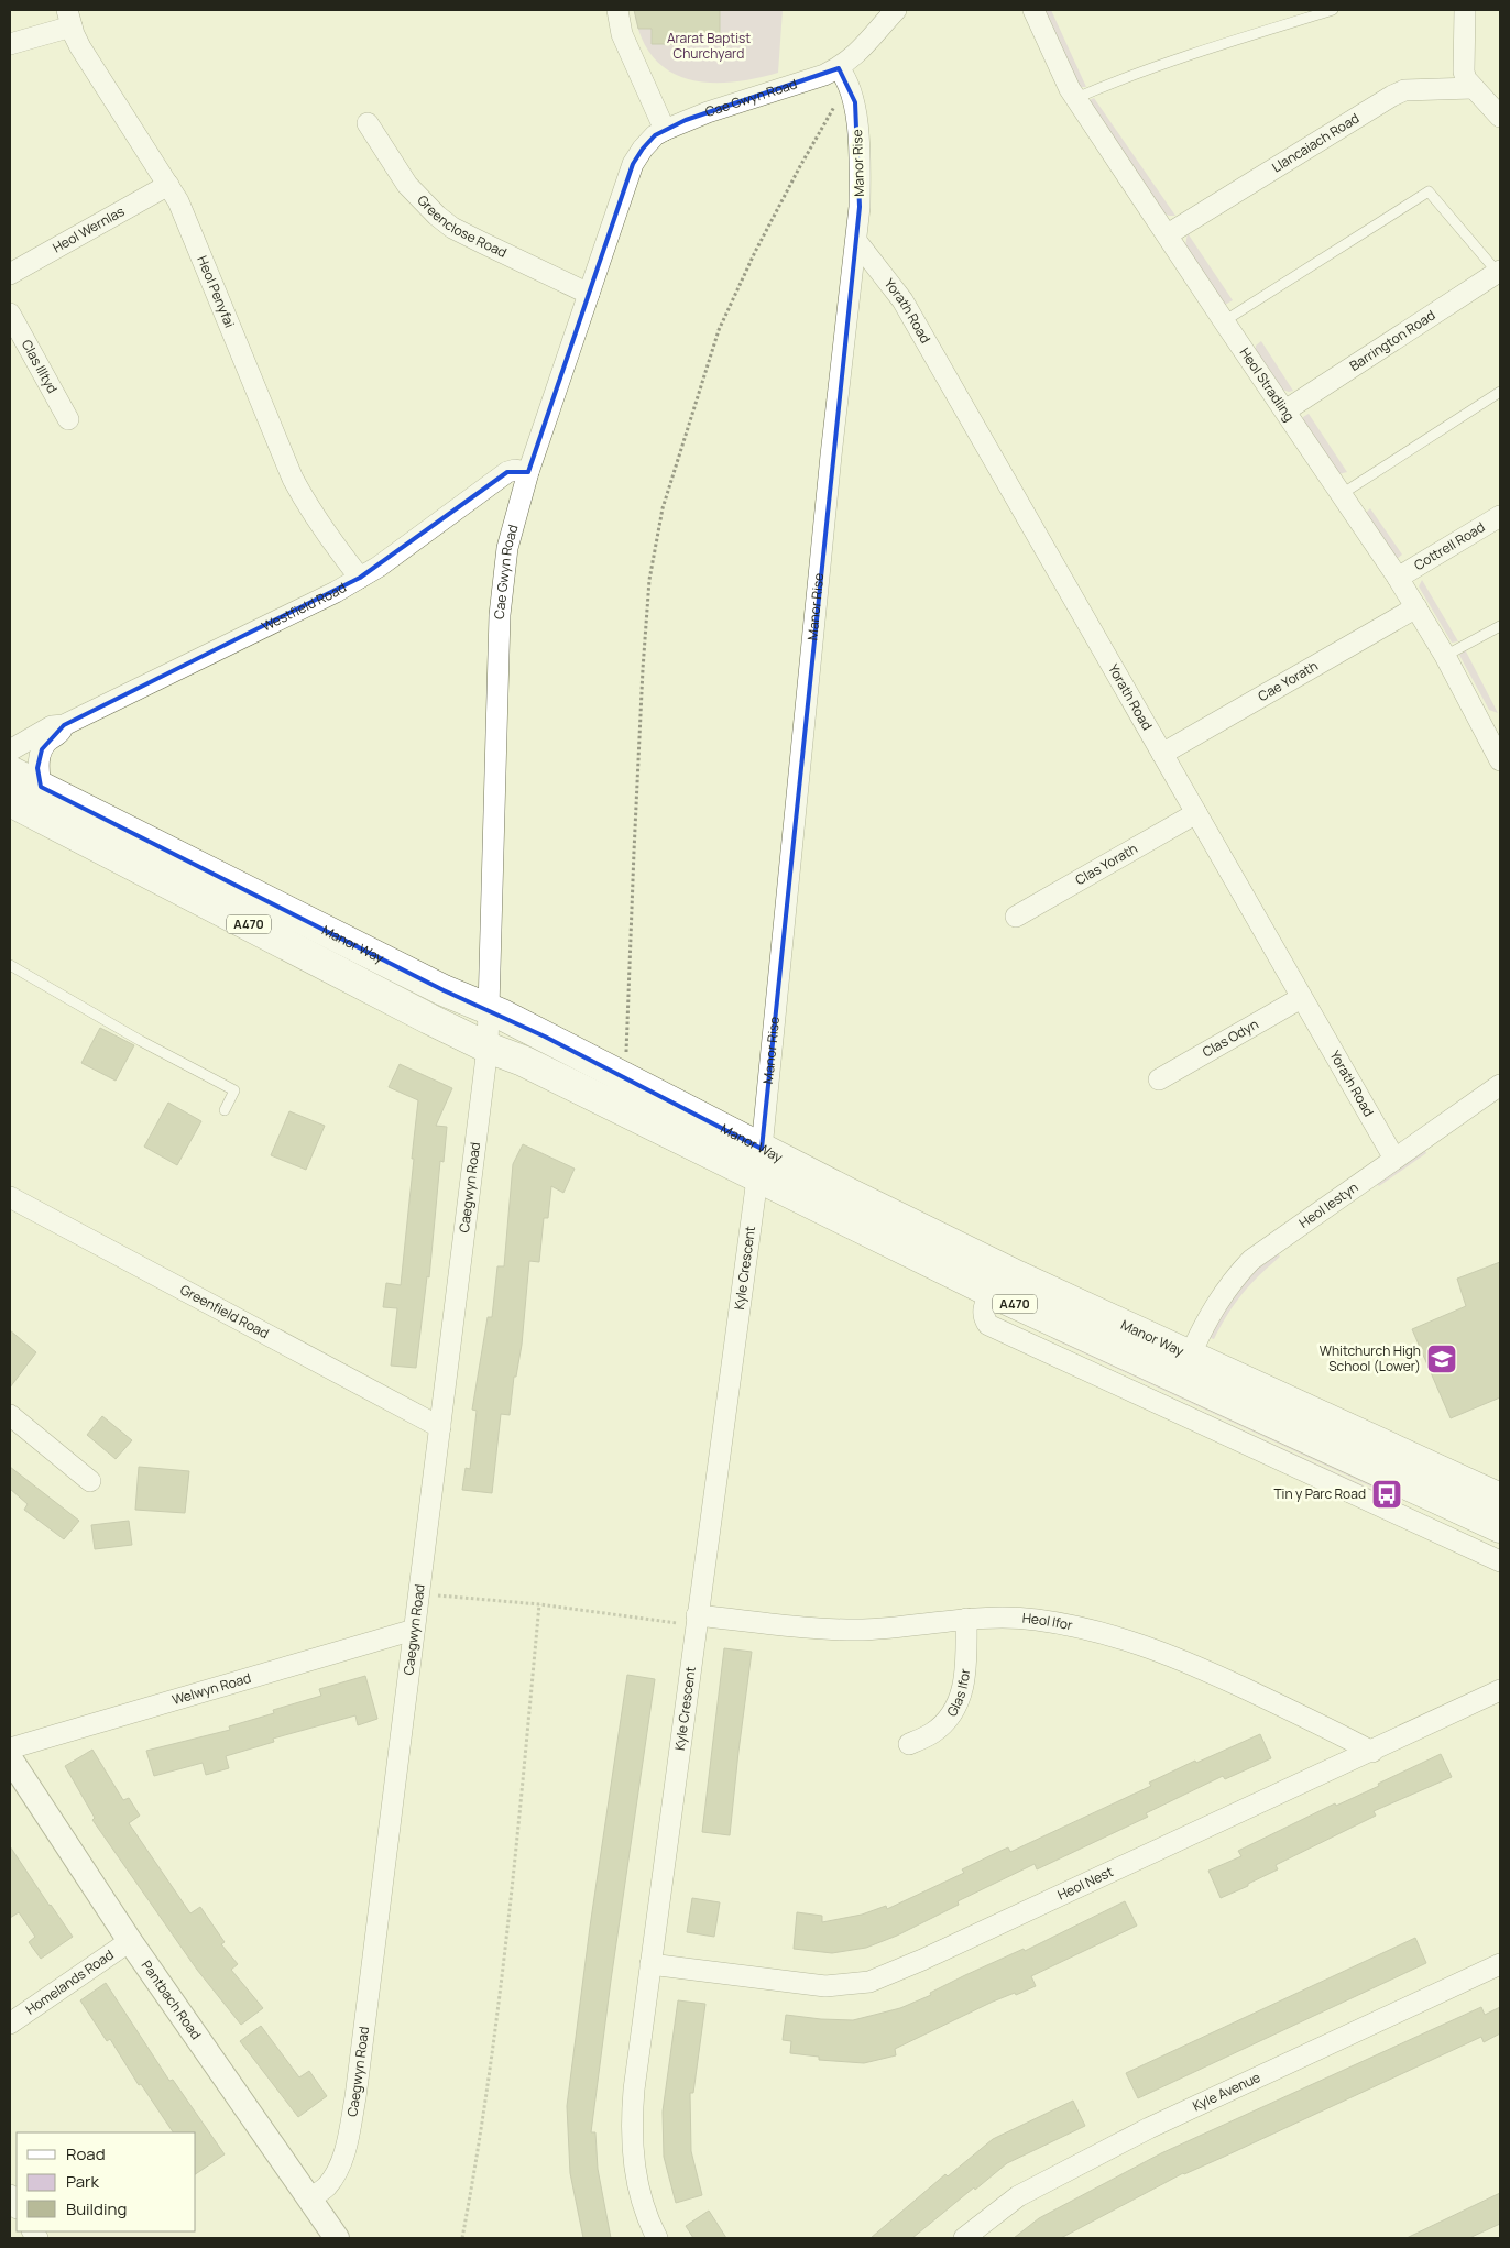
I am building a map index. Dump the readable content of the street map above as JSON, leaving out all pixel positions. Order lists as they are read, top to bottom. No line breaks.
{"streets":{"highway":["A470","Manor Way"],"street":["Cae Gwyn Road","Llancaiach Road","Manor Rise","Greenclose Road","Heol Wernlas","Heol Penyfai","Yorath Road","Barrington Road","Clas Illtyd","Heol Stradling","Cottrell Road","Westfield Road","Cae Yorath","Clas Yorath","Clas Odyn","Caegwyn Road","Heol Iestyn","Kyle Crescent","Greenfield Road","Heol Ifor","Welwyn Road","Glas Ifor","Heol Nest","Homelands Road","Pantbach Road","Kyle Avenue"]},"crossings":[["Cae Gwyn Road","Manor Rise"],["Cae Gwyn Road","Greenclose Road"],["Cae Gwyn Road","Westfield Road"],["Cae Gwyn Road","Manor Way"],["Cae Gwyn Road","Caegwyn Road"],["Llancaiach Road","Heol Stradling"],["Manor Rise","Yorath Road"],["Manor Rise","Manor Way"],["Heol Wernlas","Heol Penyfai"],["Heol Penyfai","Westfield Road"],["Yorath Road","Cae Yorath"],["Yorath Road","Clas Yorath"],["Yorath Road","Clas Odyn"],["Yorath Road","Heol Iestyn"],["Barrington Road","Heol Stradling"],["Heol Stradling","Cottrell Road"],["Heol Stradling","Cae Yorath"],["Westfield Road","Manor Way"],["Manor Way","Caegwyn Road"],["Manor Way","Heol Iestyn"],["Manor Way","Kyle Crescent"],["Caegwyn Road","Greenfield Road"],["Caegwyn Road","Welwyn Road"],["Caegwyn Road","Pantbach Road"],["Kyle Crescent","Heol Ifor"],["Kyle Crescent","Heol Nest"],["Heol Ifor","Glas Ifor"],["Heol Ifor","Heol Nest"],["Homelands Road","Pantbach Road"]],"parks":["Ararat Baptist Churchyard"],"places":{"school or university":["Whitchurch High School (Lower)"],"bus stop":["Tin y Parc Road"]},"legend":["Road","Park","Building"]}
